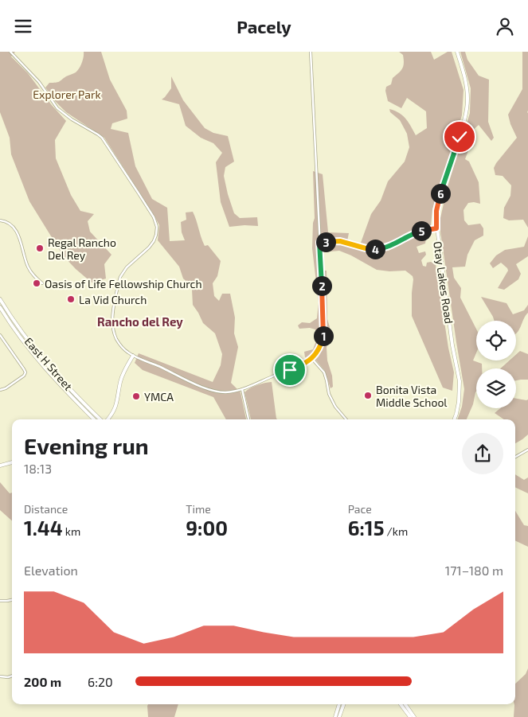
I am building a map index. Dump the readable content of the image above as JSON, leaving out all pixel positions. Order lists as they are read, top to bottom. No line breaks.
{"streets":{"main road":["Otay Lakes Road","East H Street"]},"districts":["Rancho del Rey"],"parks":["Explorer Park"],"places":["Regal Rancho Del Rey","Oasis of Life Fellowship Church","La Vid Church","Bonita Vista Middle School","YMCA"],"page":{"header":"Pacely","pins":["6","5","3","4","2","1"],"heading":["Evening run","18:13"],"stats":[["Distance","1.44 km"],["Time","9:00"],["Pace","6:15 /km"]],"chart":["Elevation","171–180 m"],"list":[{"name":"200 m","note":"6:20"}]}}
